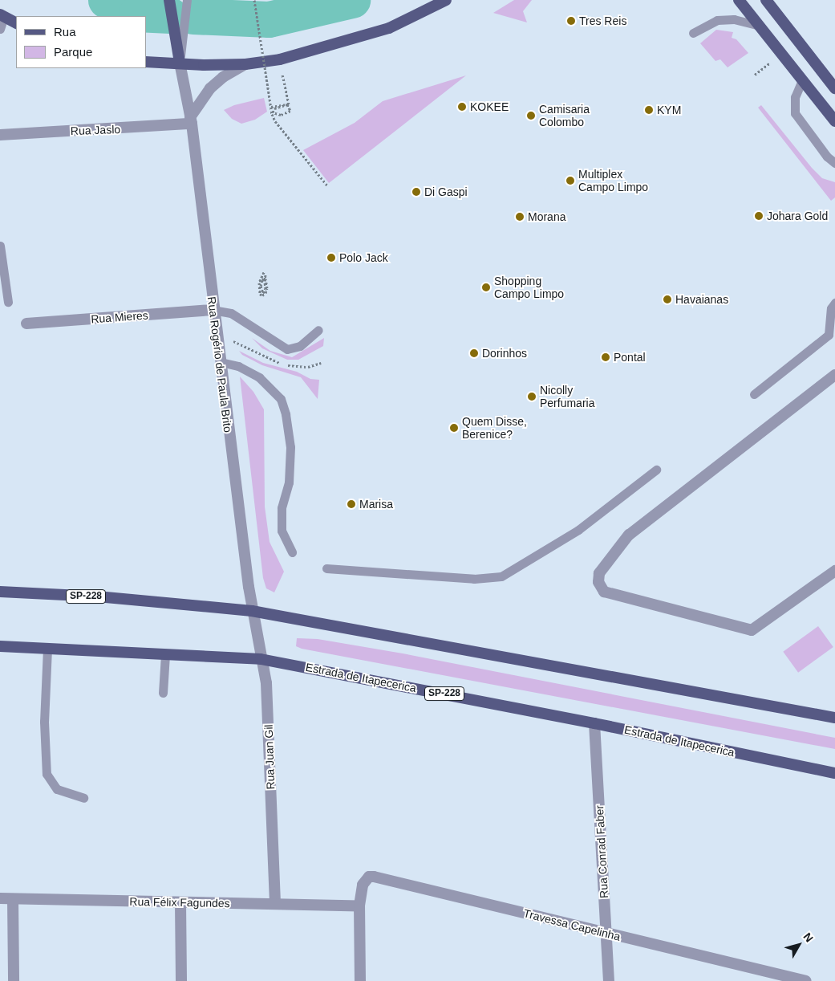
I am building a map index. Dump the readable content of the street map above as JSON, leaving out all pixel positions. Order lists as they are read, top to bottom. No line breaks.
{"streets":{"main road":["Rua Rogério de Paula Brito","SP-228","Estrada de Itapecerica"],"street":["Rua Jaslo","Rua Mieres","Rua Juan Gil","Rua Conrad Faber","Rua Félix Fagundes","Travessa Capelinha"]},"crossings":[["Rua Jaslo","Rua Rogério de Paula Brito"],["Rua Mieres","Rua Rogério de Paula Brito"],["Rua Rogério de Paula Brito","SP-228"],["Rua Rogério de Paula Brito","Rua Juan Gil"],["SP-228","Rua Juan Gil"],["Estrada de Itapecerica","Rua Juan Gil"],["Estrada de Itapecerica","Rua Conrad Faber"],["Rua Juan Gil","Rua Félix Fagundes"],["Rua Conrad Faber","Travessa Capelinha"],["Rua Félix Fagundes","Travessa Capelinha"]],"places":["Tres Reis","KOKEE","KYM","Camisaria Colombo","Multiplex Campo Limpo","Di Gaspi","Johara Gold","Morana","Polo Jack","Shopping Campo Limpo","Havaianas","Dorinhos","Pontal","Nicolly Perfumaria","Quem Disse, Berenice?","Marisa"],"legend":["Rua","Parque"],"north":"top right"}
